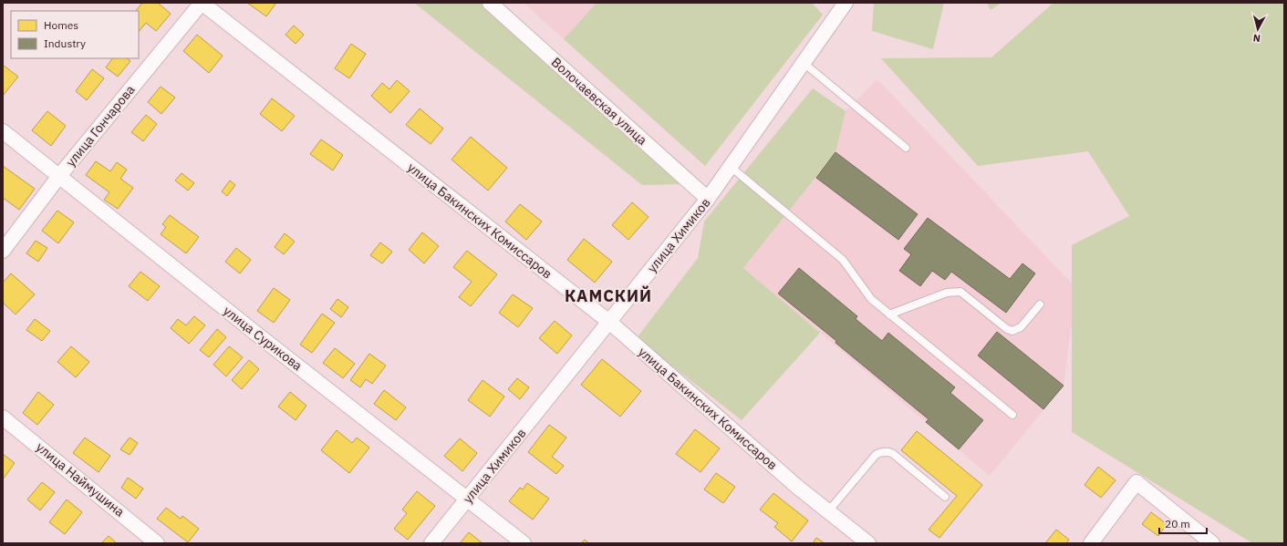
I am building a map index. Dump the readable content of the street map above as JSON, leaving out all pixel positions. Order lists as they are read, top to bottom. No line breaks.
{"streets":{"street":["Волочаевская улица","улица Гончарова","улица Бакинских Комиссаров","улица Химиков","улица Сурикова","улица Наймушина"]},"crossings":[["Волочаевская улица","улица Химиков"],["улица Гончарова","улица Бакинских Комиссаров"],["улица Гончарова","улица Сурикова"],["улица Бакинских Комиссаров","улица Химиков"],["улица Химиков","улица Сурикова"]],"districts":["КАМСКИЙ"],"legend":["Homes","Industry"],"scale_bar":"20 m","north":"bottom"}
